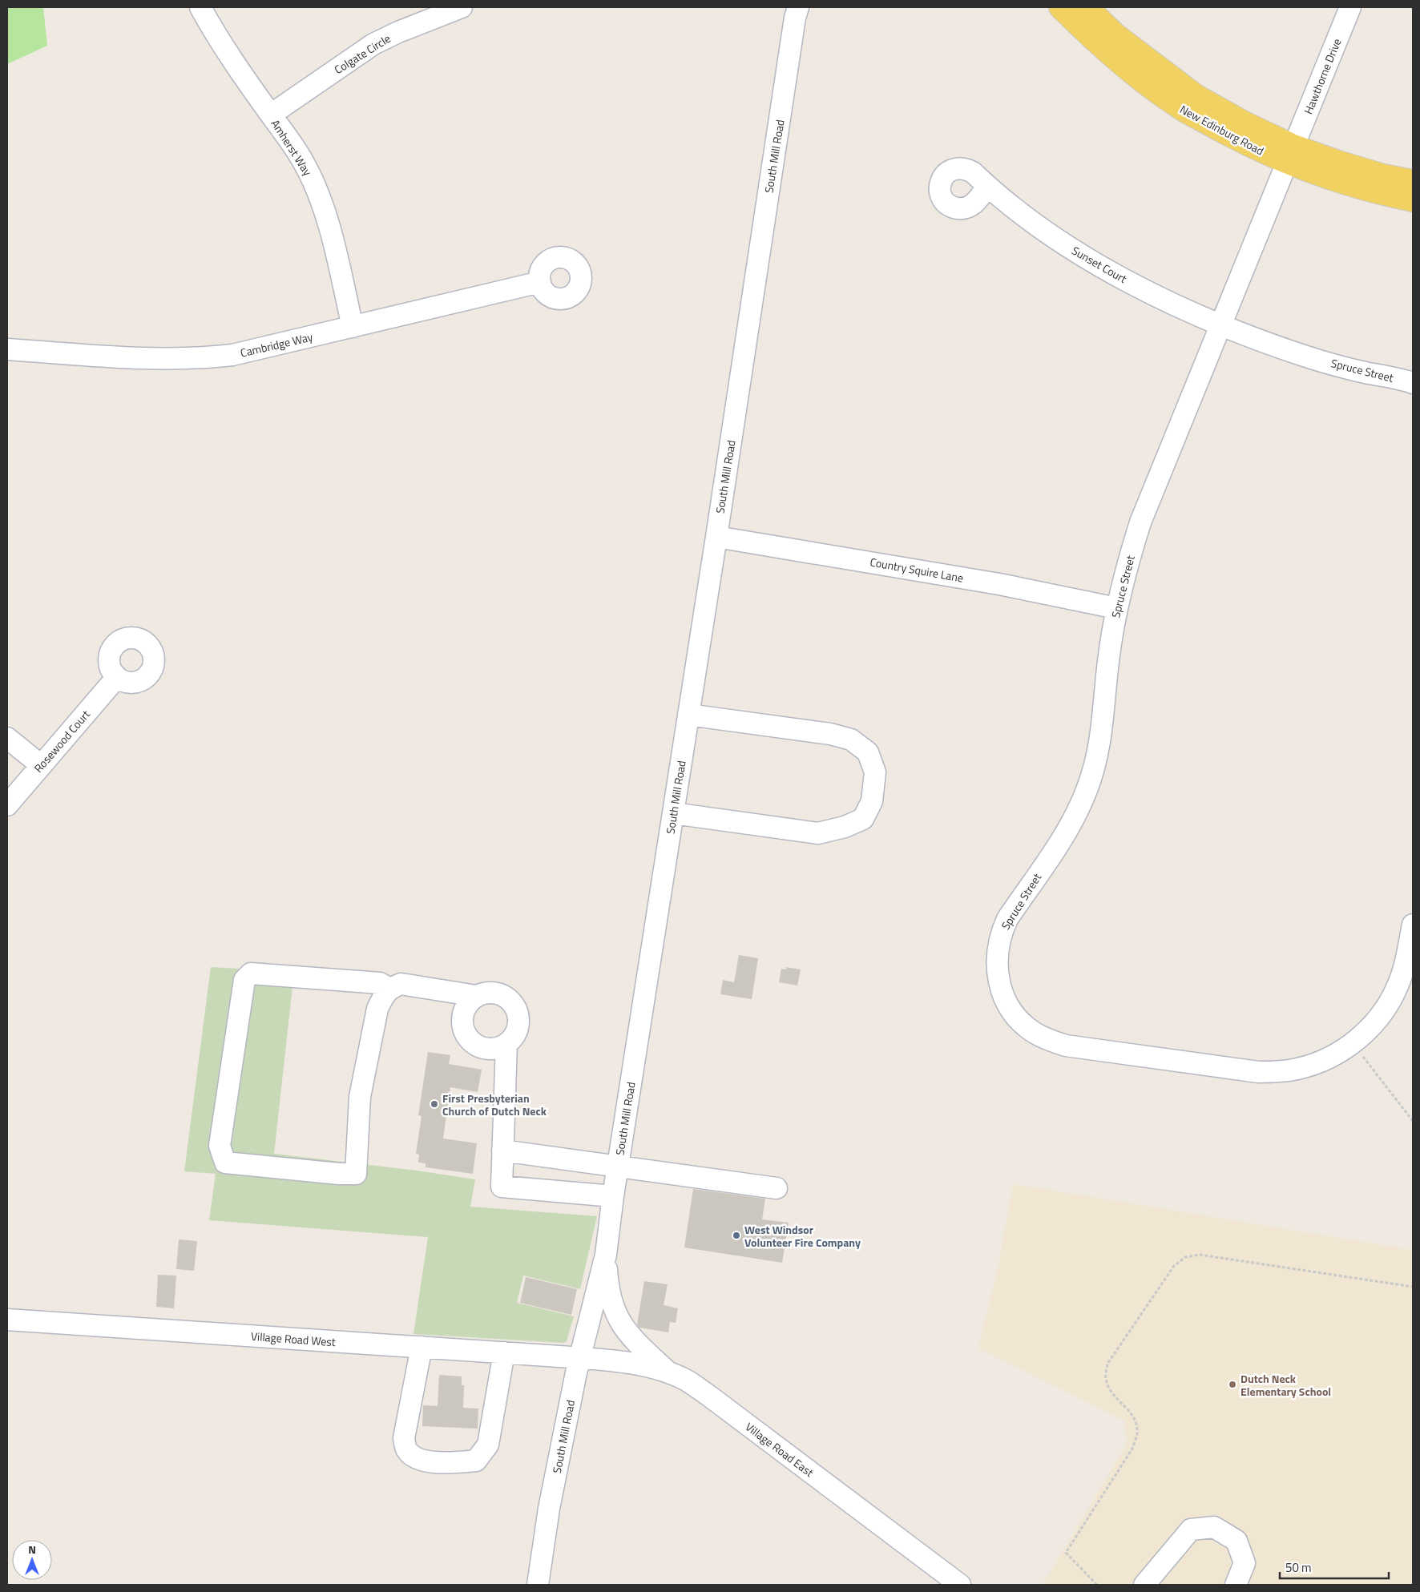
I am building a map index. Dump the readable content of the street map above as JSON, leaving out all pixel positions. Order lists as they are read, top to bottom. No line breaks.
{"streets":{"main road":["New Edinburg Road"],"street":["Colgate Circle","Hawthorne Drive","Amherst Way","South Mill Road","Sunset Court","Cambridge Way","Spruce Street","Country Squire Lane","Rosewood Court","Village Road West","Village Road East"]},"crossings":[["Colgate Circle","Amherst Way"],["Hawthorne Drive","New Edinburg Road"],["Hawthorne Drive","Spruce Street"],["New Edinburg Road","Spruce Street"],["Amherst Way","Cambridge Way"],["South Mill Road","Country Squire Lane"],["South Mill Road","Village Road West"],["South Mill Road","Village Road East"],["Sunset Court","Spruce Street"],["Spruce Street","Country Squire Lane"],["Village Road West","Village Road East"]],"places":["First Presbyterian Church of Dutch Neck","West Windsor Volunteer Fire Company","Dutch Neck Elementary School"],"scale_bar":"50 m","north":"top"}
